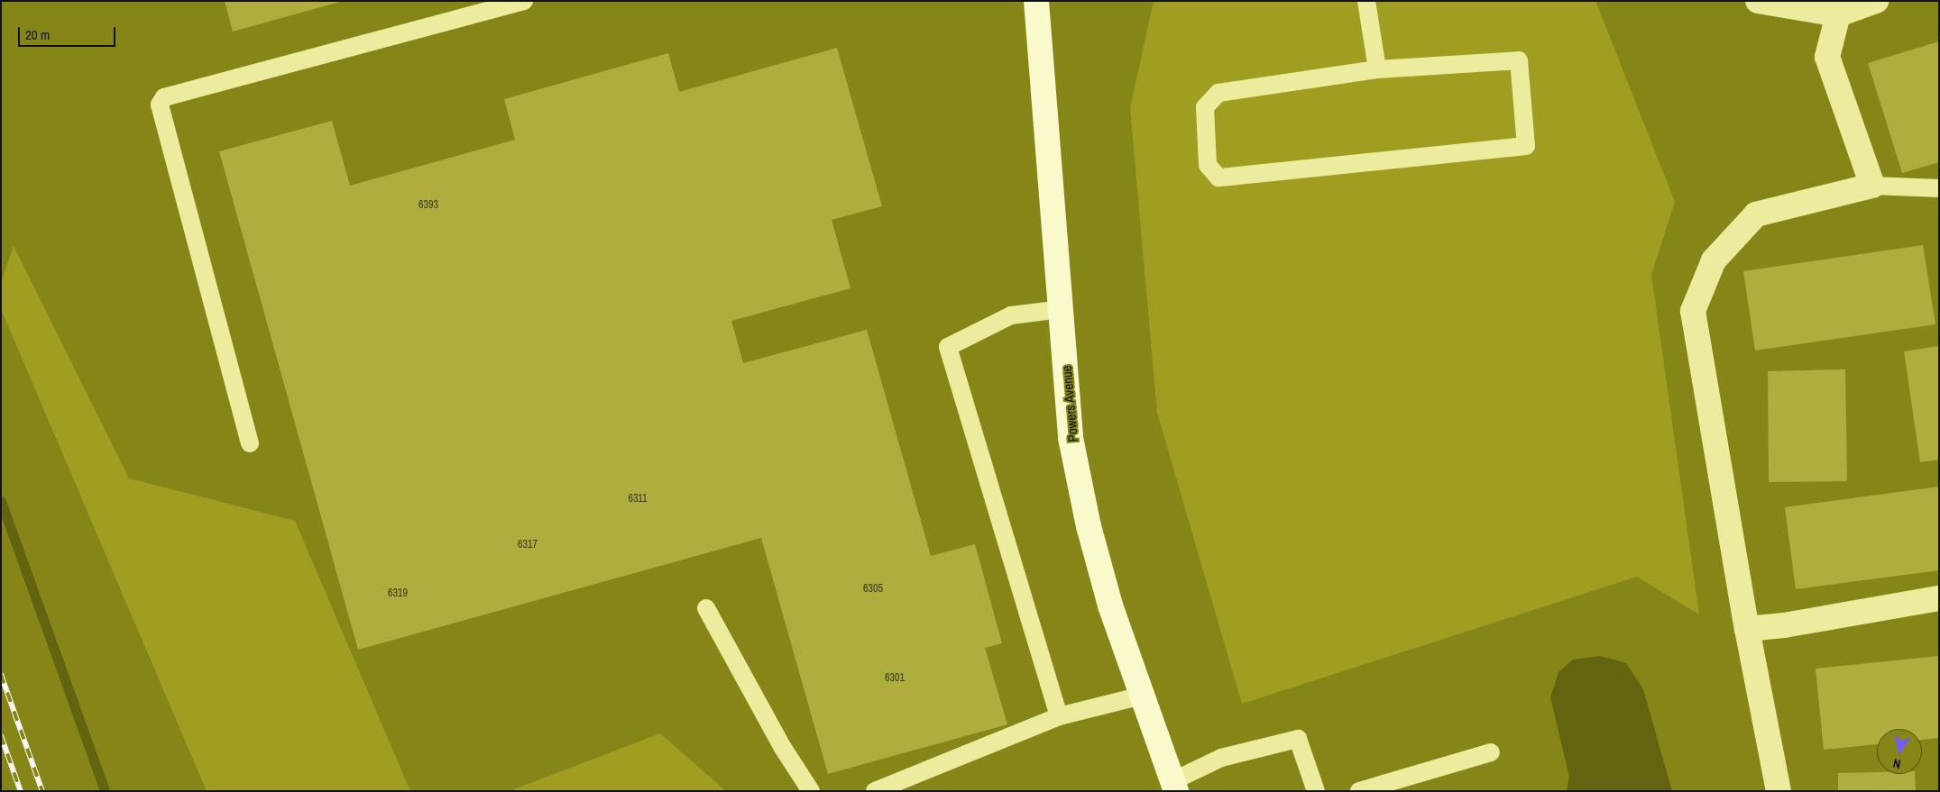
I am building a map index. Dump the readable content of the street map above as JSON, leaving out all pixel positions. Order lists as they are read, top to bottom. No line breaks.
{"streets":{"street":["Powers Avenue"]},"house_numbers":["6393","6311","6317","6305","6319","6301"],"scale_bar":"20 m","north":"bottom"}
